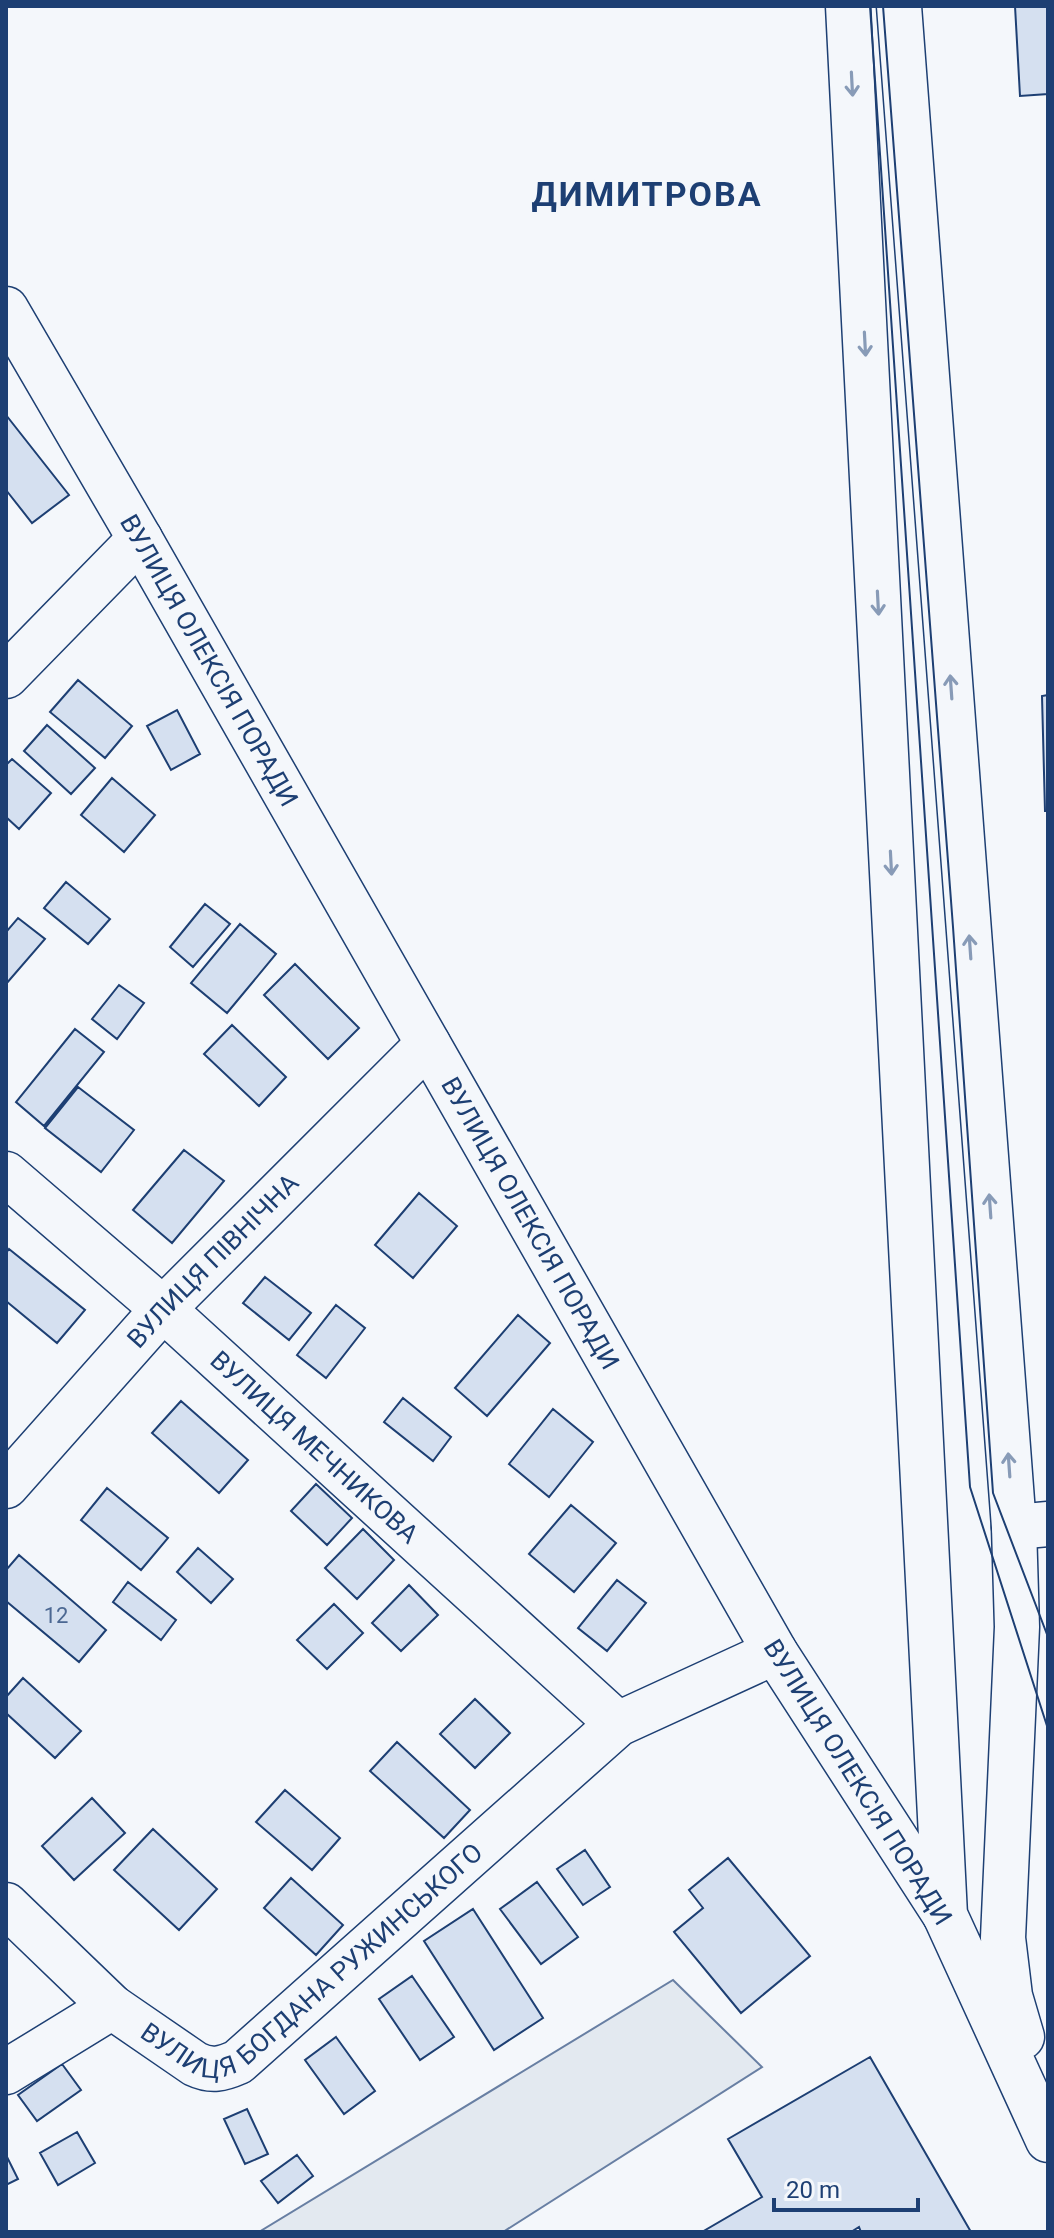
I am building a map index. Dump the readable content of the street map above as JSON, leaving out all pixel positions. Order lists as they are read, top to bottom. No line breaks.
{"streets":{"street":["ВУЛИЦЯ ОЛЕКСІЯ ПОРАДИ","ВУЛИЦЯ ПІВНІЧНА","ВУЛИЦЯ МЕЧНИКОВА","ВУЛИЦЯ БОГДАНА РУЖИНСЬКОГО"]},"crossings":[["ВУЛИЦЯ ОЛЕКСІЯ ПОРАДИ","ВУЛИЦЯ ПІВНІЧНА"],["ВУЛИЦЯ ОЛЕКСІЯ ПОРАДИ","ВУЛИЦЯ БОГДАНА РУЖИНСЬКОГО"],["ВУЛИЦЯ ПІВНІЧНА","ВУЛИЦЯ МЕЧНИКОВА"],["ВУЛИЦЯ МЕЧНИКОВА","ВУЛИЦЯ БОГДАНА РУЖИНСЬКОГО"]],"districts":["ДИМИТРОВА"],"house_numbers":["12"],"scale_bar":"20 m"}
